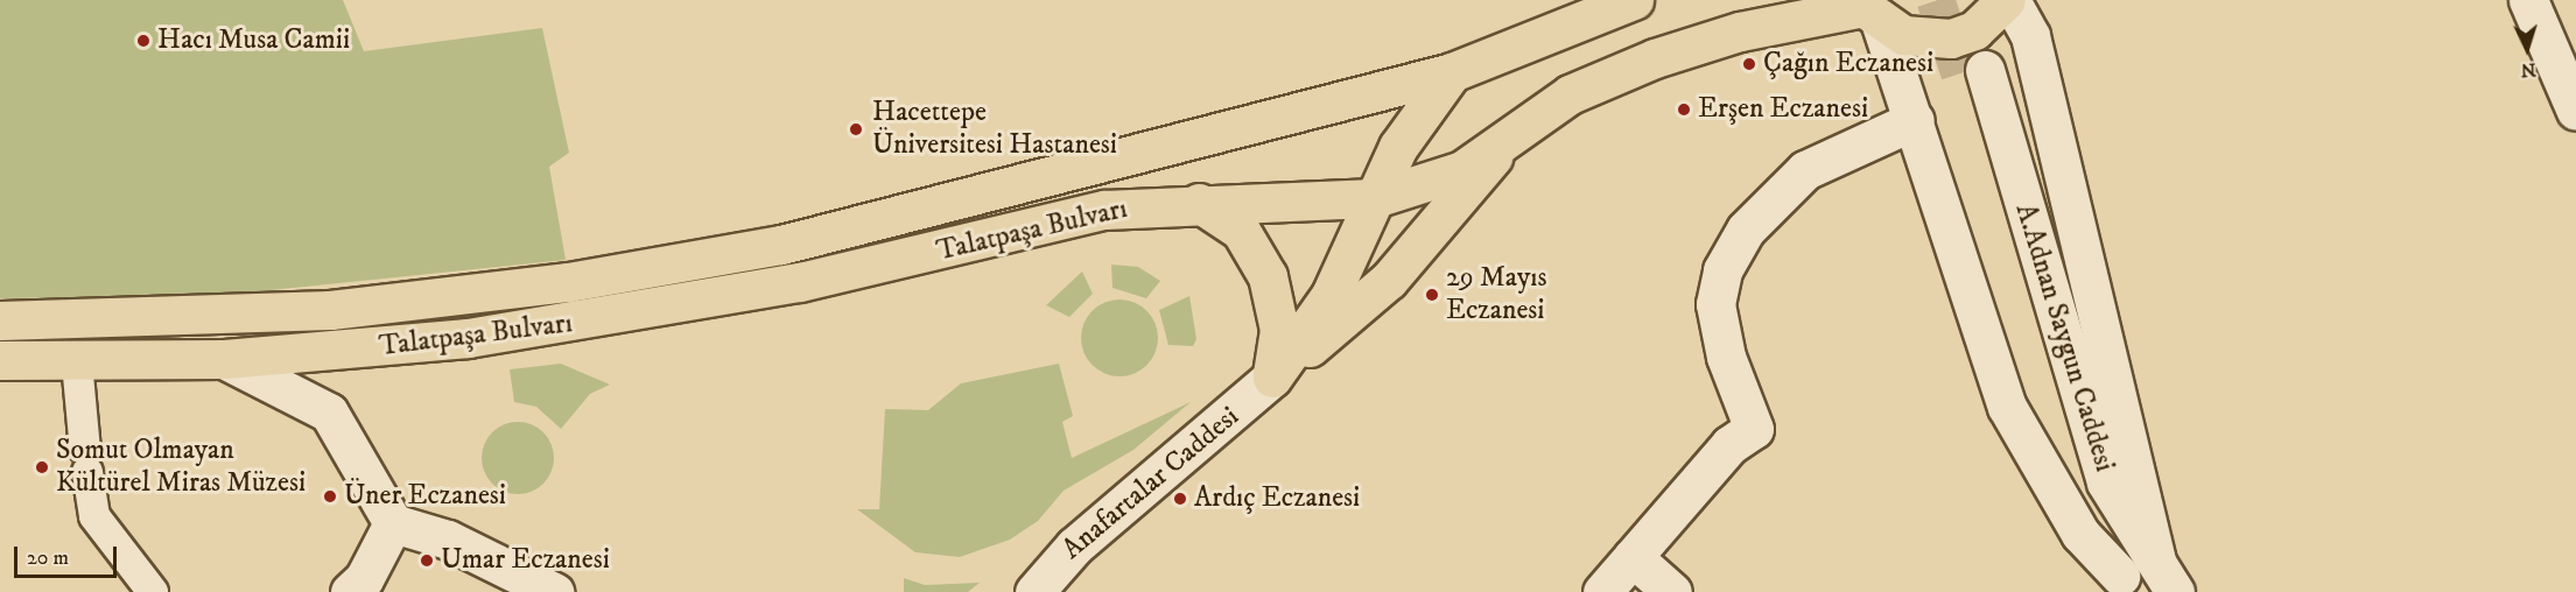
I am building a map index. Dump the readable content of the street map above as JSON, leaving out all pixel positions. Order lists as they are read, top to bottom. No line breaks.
{"streets":{"main road":["Talatpaşa Bulvarı","A.Adnan Saygun Caddesi","Anafartalar Caddesi"]},"places":["Hacı Musa Camii","Çağın Eczanesi","Erşen Eczanesi","Hacettepe Üniversitesi Hastanesi","29 Mayıs Eczanesi","Somut Olmayan Kültürel Miras Müzesi","Üner Eczanesi","Ardıç Eczanesi","Umar Eczanesi"],"scale_bar":"20 m","north":"bottom"}
